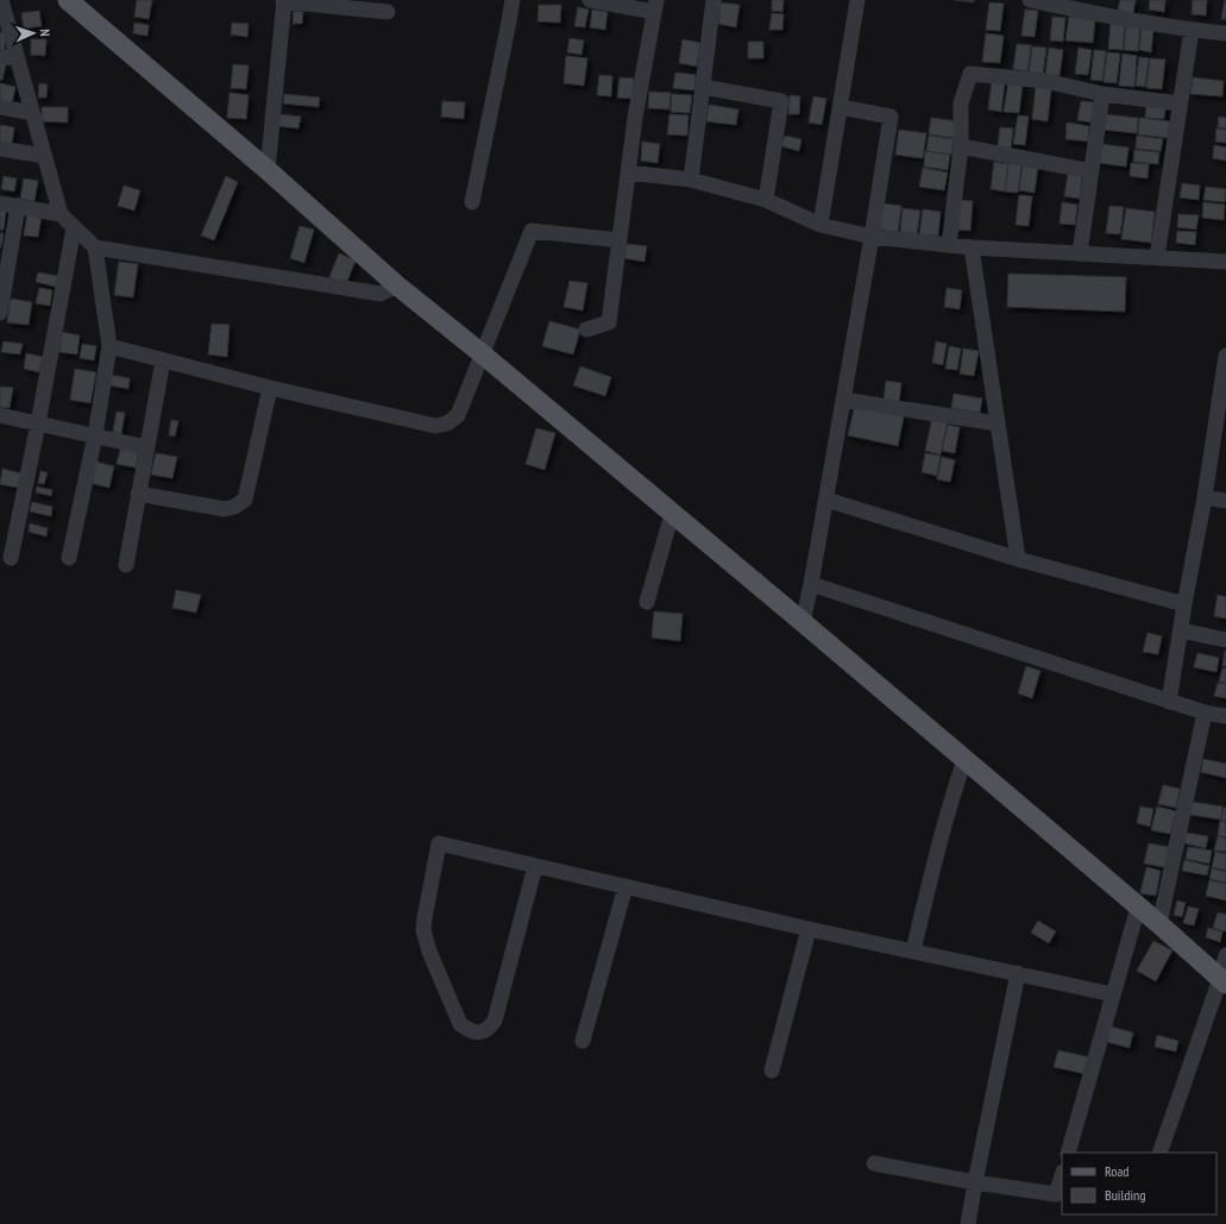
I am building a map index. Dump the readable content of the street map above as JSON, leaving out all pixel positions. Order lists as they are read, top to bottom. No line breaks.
{"legend":["Road","Building"],"north":"right"}
